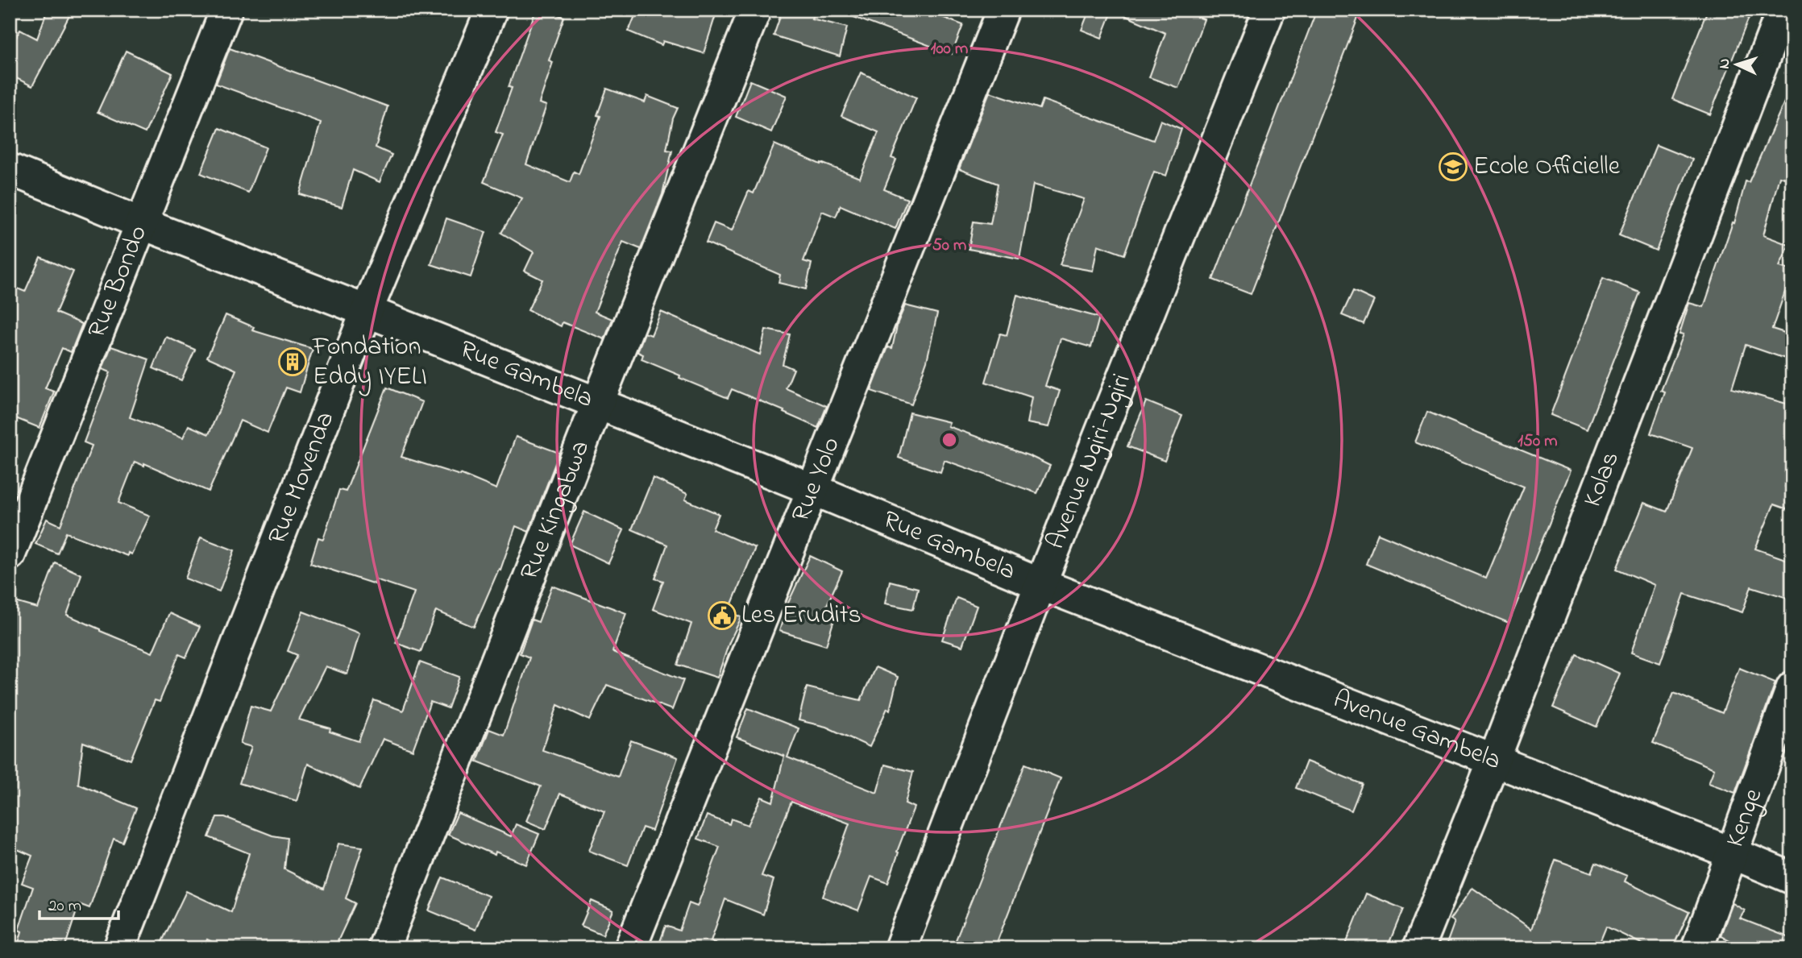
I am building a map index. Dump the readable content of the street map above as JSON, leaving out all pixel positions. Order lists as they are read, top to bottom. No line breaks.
{"streets":{"street":["Rue Bondo","Rue Gambela","Avenue Ngiri-Ngiri","Rue Movenda","Rue Yolo","Kolas","Rue Kingabwa","Avenue Gambela","Kenge"]},"crossings":[["Rue Bondo","Rue Gambela"],["Rue Gambela","Avenue Ngiri-Ngiri"],["Rue Gambela","Rue Movenda"],["Rue Gambela","Rue Yolo"],["Rue Gambela","Rue Kingabwa"],["Rue Gambela","Avenue Gambela"],["Avenue Ngiri-Ngiri","Avenue Gambela"],["Kolas","Avenue Gambela"],["Avenue Gambela","Kenge"]],"places":{"school or university":["Ecole Officielle"],"building":["Fondation Eddy IYELI"],"public building":["Les Erudits"]},"scale_bar":"20 m","north":"left","rings":["100 m","50 m","150 m"]}
